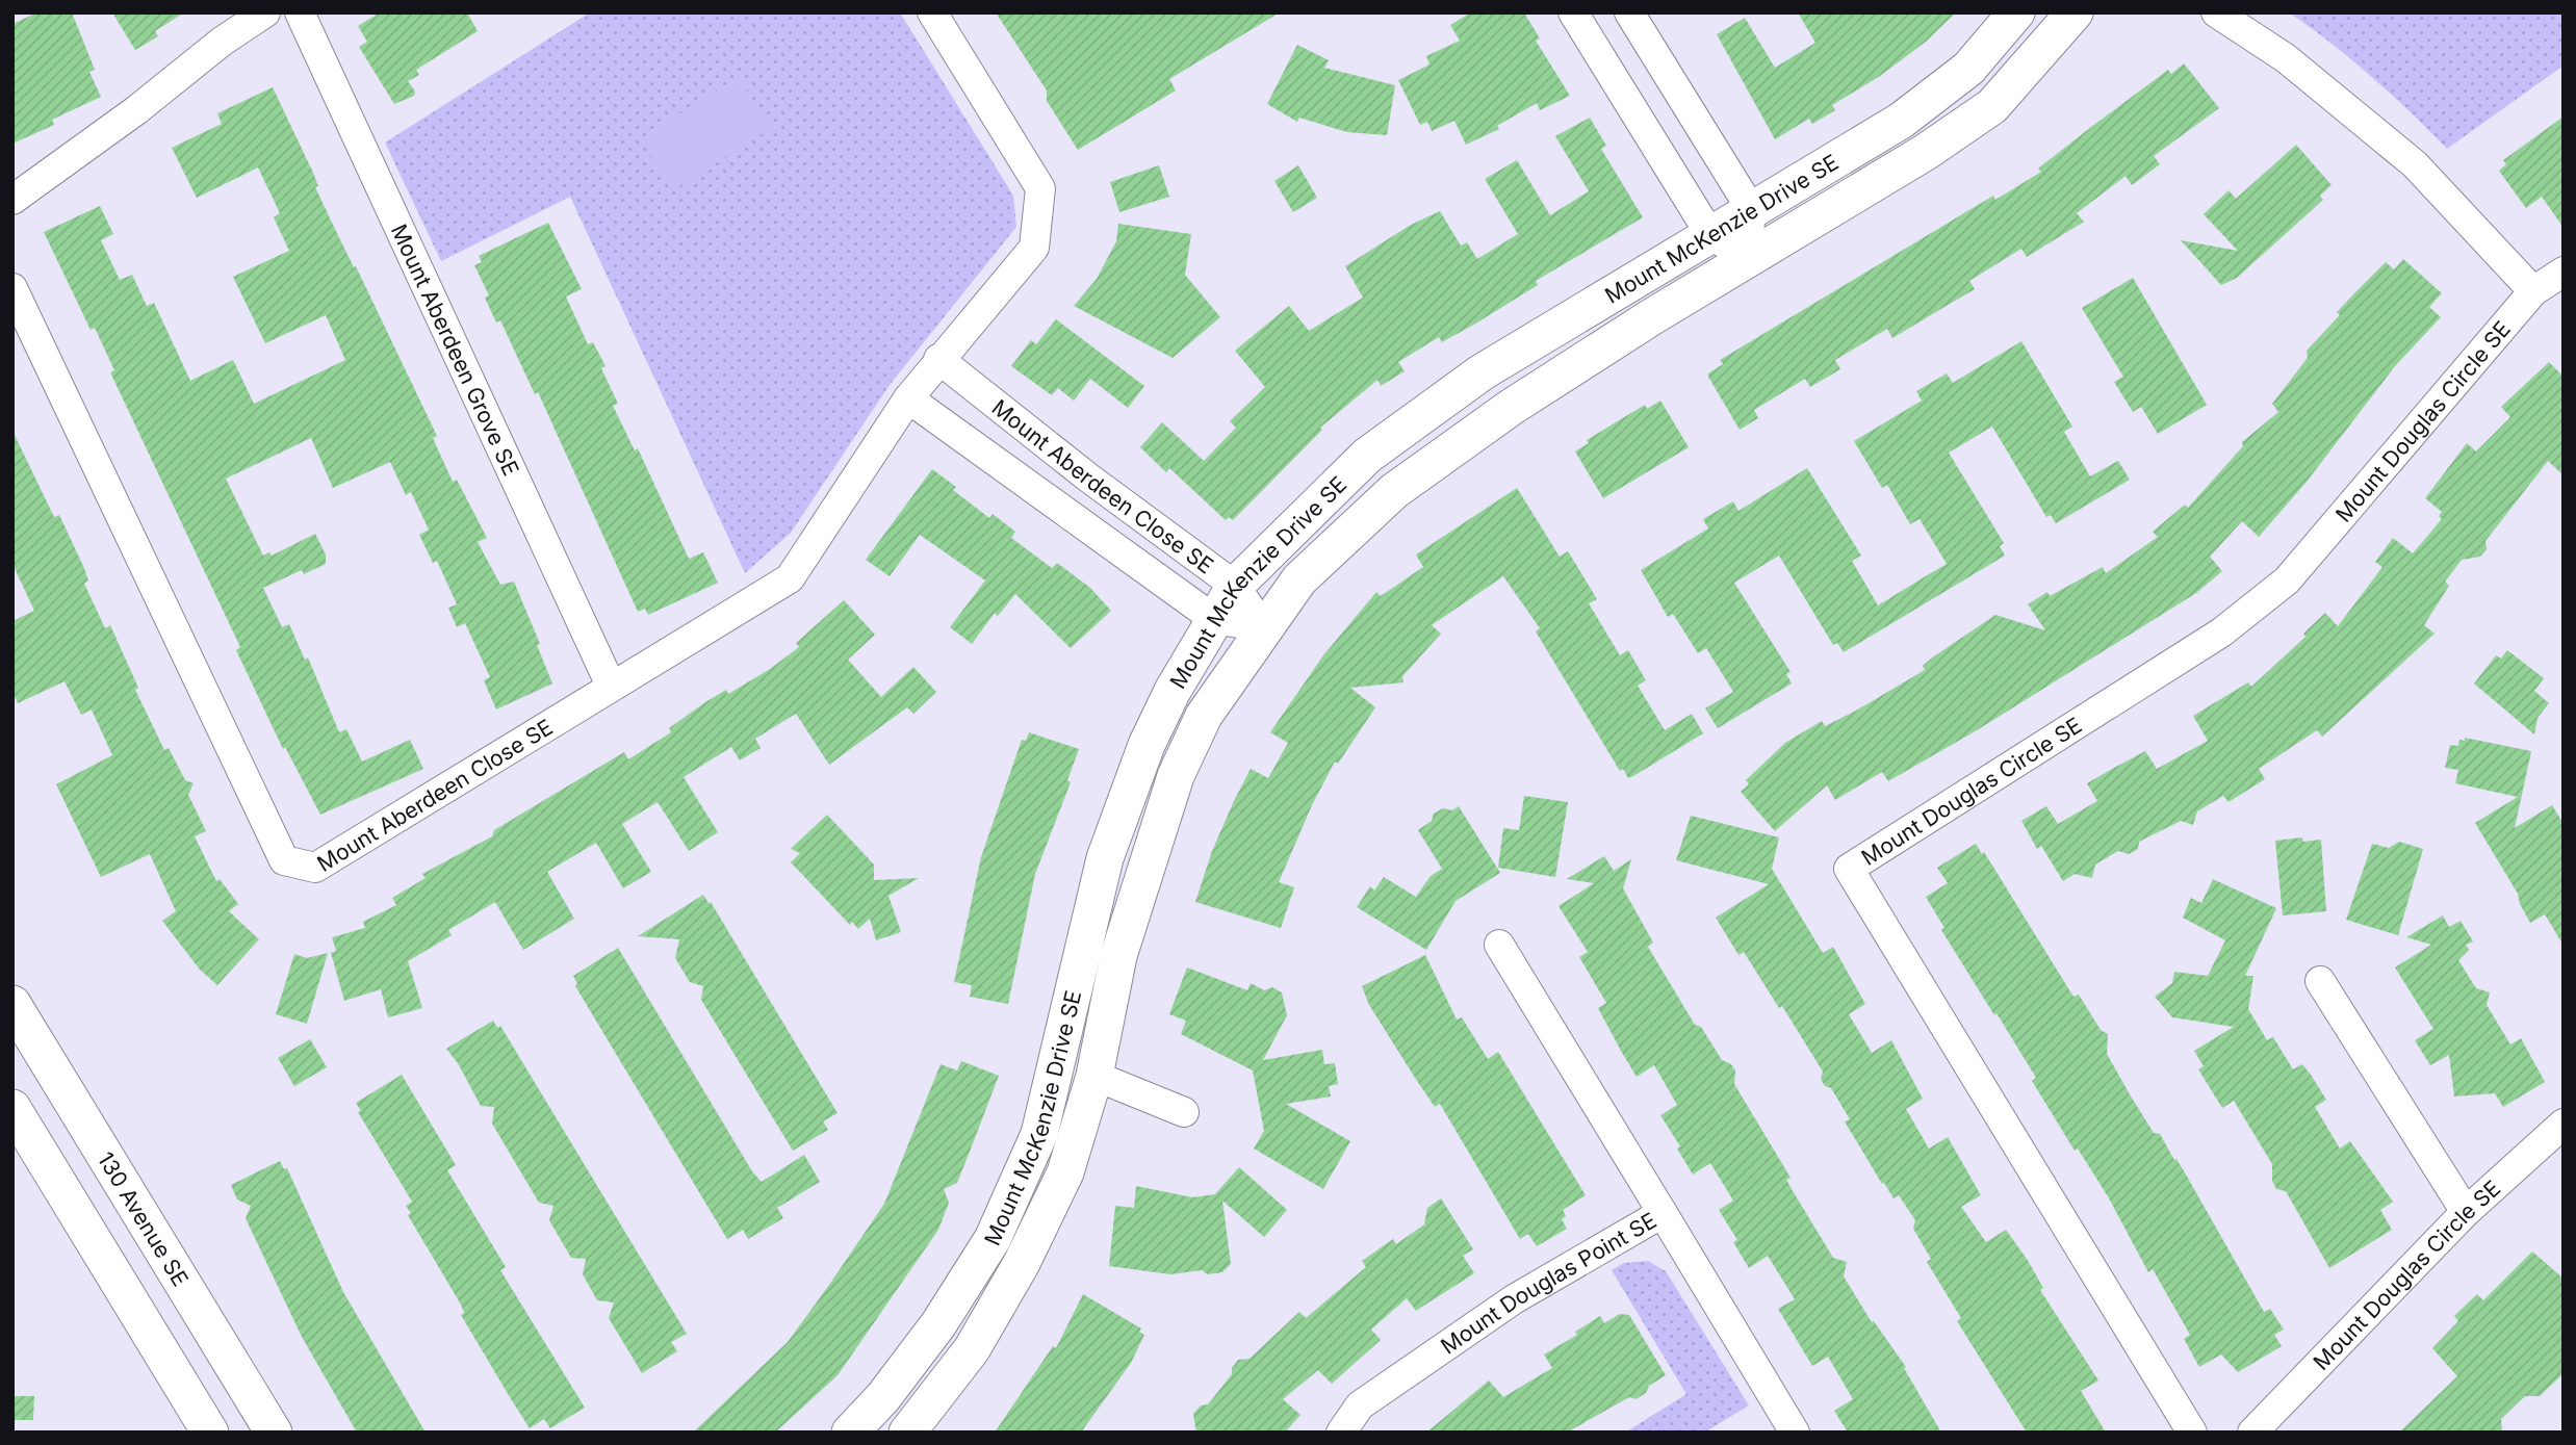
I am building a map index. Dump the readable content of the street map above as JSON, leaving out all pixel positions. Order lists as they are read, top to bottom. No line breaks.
{"streets":{"street":["Mount McKenzie Drive SE","Mount Aberdeen Grove SE","Mount Douglas Circle SE","Mount Aberdeen Close SE","130 Avenue SE","Mount Douglas Point SE"]},"crossings":[["Mount McKenzie Drive SE","Mount Aberdeen Close SE"],["Mount Aberdeen Grove SE","Mount Aberdeen Close SE"]]}
